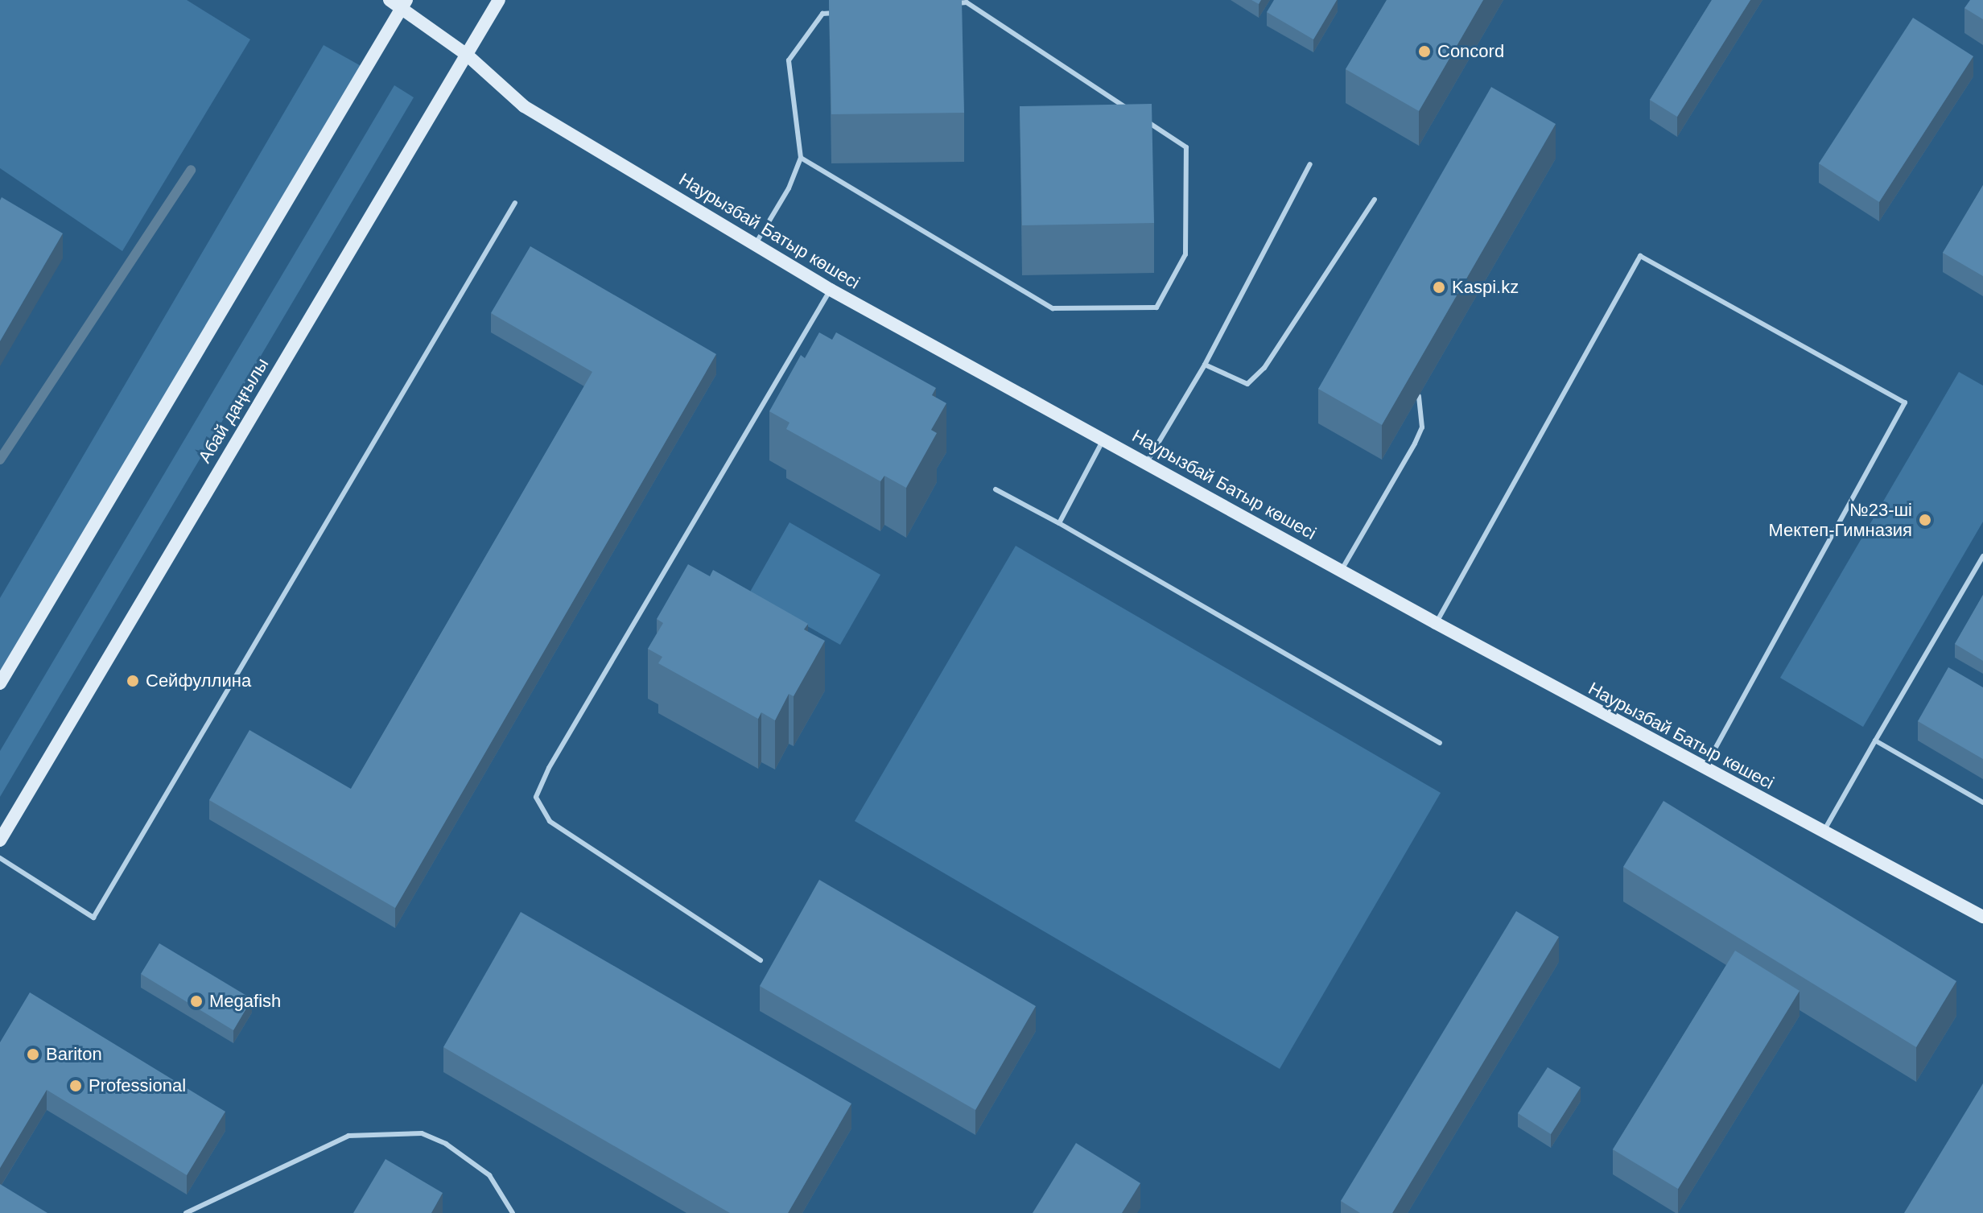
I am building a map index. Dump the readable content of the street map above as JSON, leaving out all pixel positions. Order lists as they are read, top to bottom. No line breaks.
{"streets":{"main road":["Наурызбай Батыр көшесі","Абай даңғылы"]},"crossings":[["Наурызбай Батыр көшесі","Абай даңғылы"]],"places":["Concord","Kaspi.kz","№23-ші Мектеп-Гимназия","Сейфуллина","Megafish","Bariton","Professional"]}
